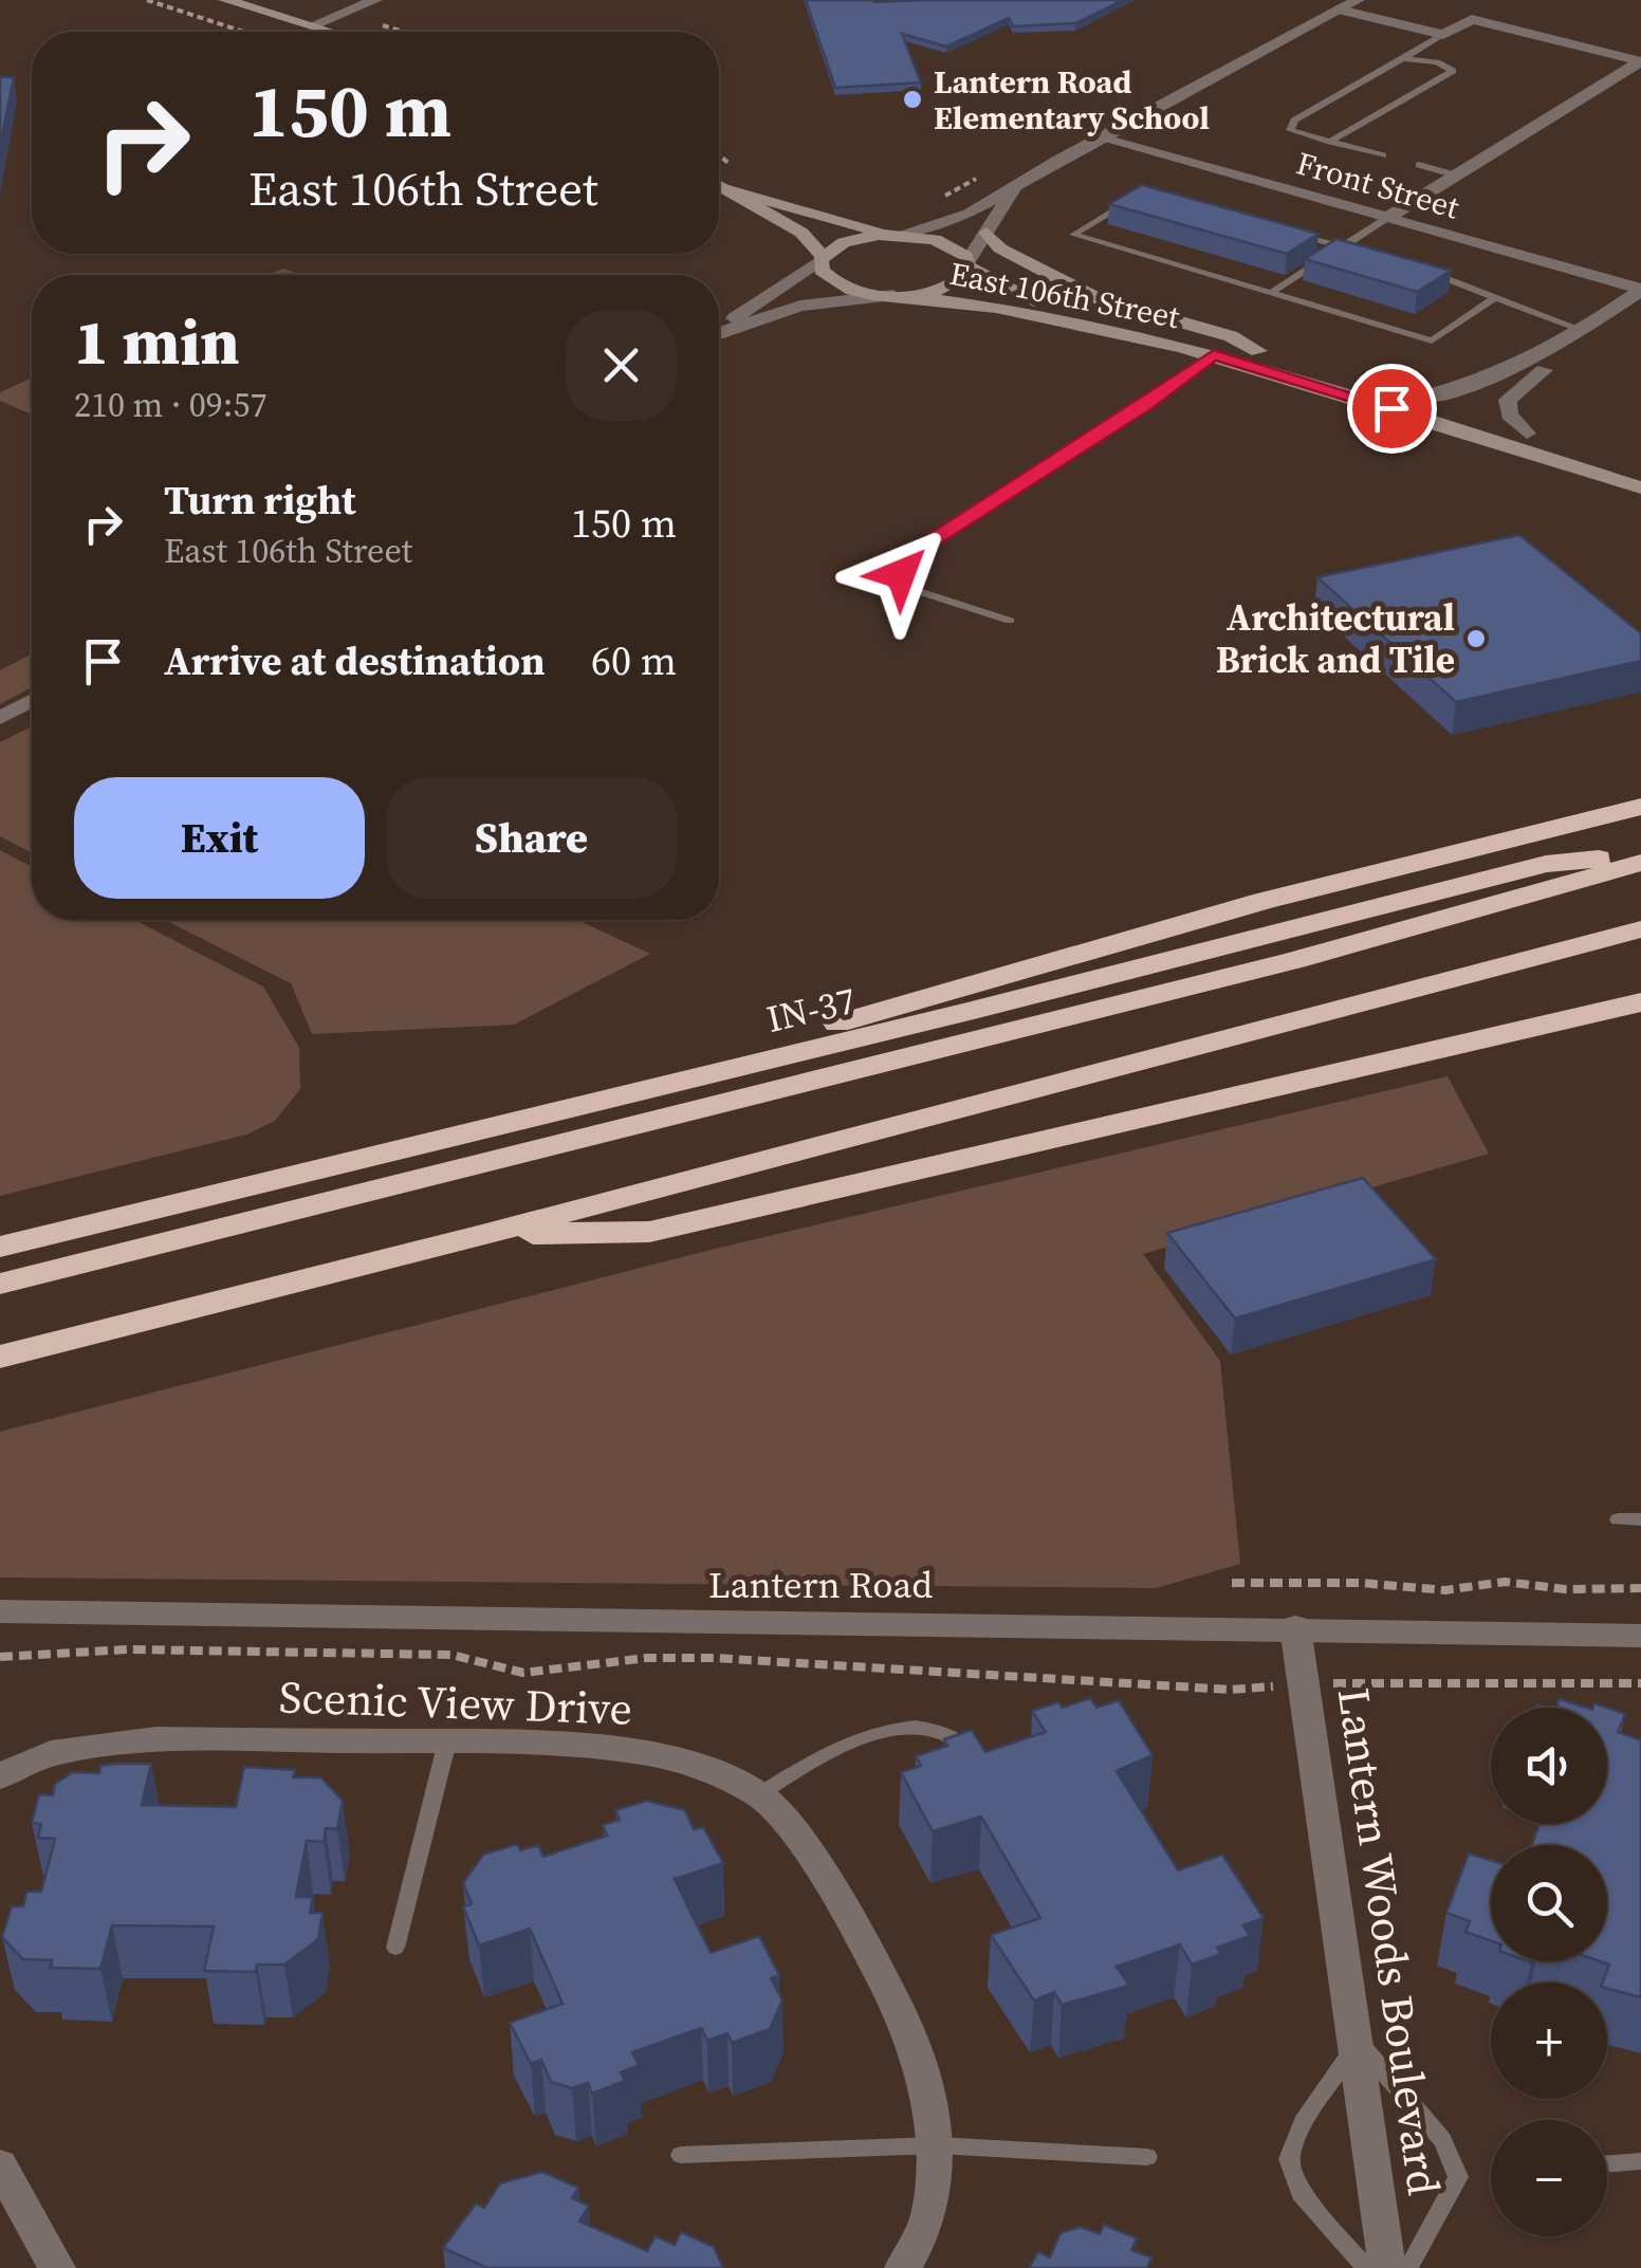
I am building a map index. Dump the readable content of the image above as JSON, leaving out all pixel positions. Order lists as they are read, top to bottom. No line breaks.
{"streets":{"highway":["IN-37"],"main road":["East 106th Street"],"street":["Front Street","Lantern Road","Scenic View Drive","Lantern Woods Boulevard"]},"crossings":[["Lantern Road","Lantern Woods Boulevard"]],"places":["Lantern Road Elementary School","Architectural Brick and Tile"],"page":{"turn":["150 m","East 106th Street"],"heading":["1 min","210 m · 09:57"],"list":[{"name":"Turn right","note":"East 106th Street","value":"150 m"},{"name":"Arrive at destination","value":"60 m"}],"buttons":["Exit","Share"],"map_buttons":["+","−"]}}
